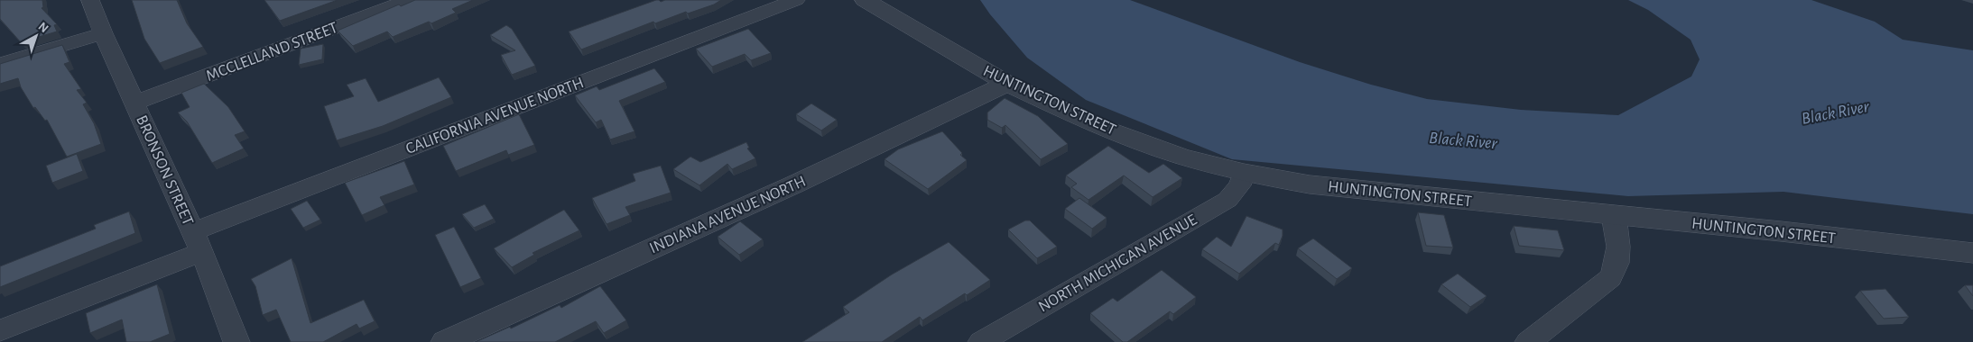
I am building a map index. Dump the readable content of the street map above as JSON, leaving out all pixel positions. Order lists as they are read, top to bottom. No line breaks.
{"streets":{"street":["MCCLELLAND STREET","HUNTINGTON STREET","CALIFORNIA AVENUE NORTH","BRONSON STREET","INDIANA AVENUE NORTH","NORTH MICHIGAN AVENUE"]},"crossings":[["MCCLELLAND STREET","BRONSON STREET"],["HUNTINGTON STREET","INDIANA AVENUE NORTH"],["HUNTINGTON STREET","NORTH MICHIGAN AVENUE"],["CALIFORNIA AVENUE NORTH","BRONSON STREET"]],"water":["Black River"],"north":"top right"}
